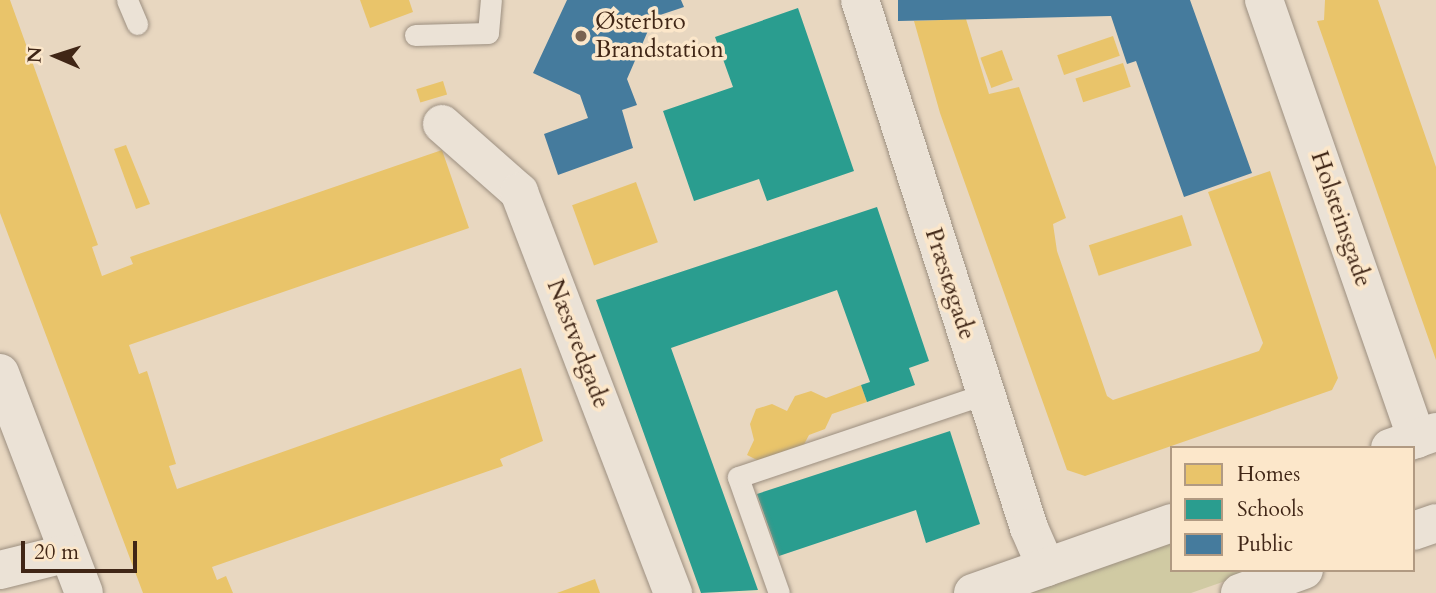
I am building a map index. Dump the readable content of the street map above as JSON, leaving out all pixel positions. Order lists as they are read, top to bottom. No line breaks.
{"streets":{"street":["Holsteinsgade","Præstøgade","Næstvedgade"]},"places":["Østerbro Brandstation"],"legend":["Homes","Schools","Public"],"scale_bar":"20 m","north":"left"}
